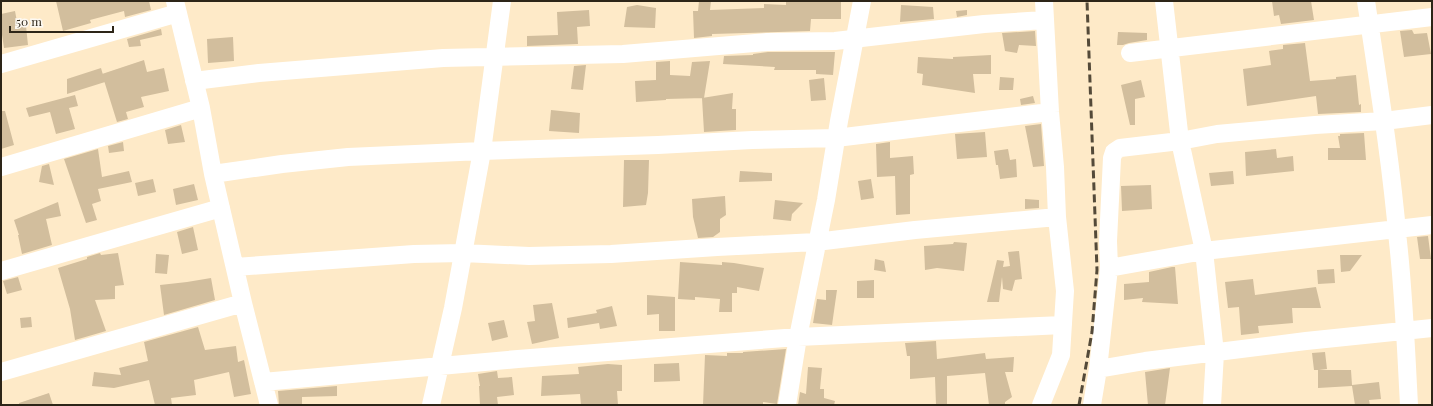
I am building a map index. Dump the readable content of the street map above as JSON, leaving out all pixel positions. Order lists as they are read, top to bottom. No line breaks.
{"scale_bar":"50 m"}
